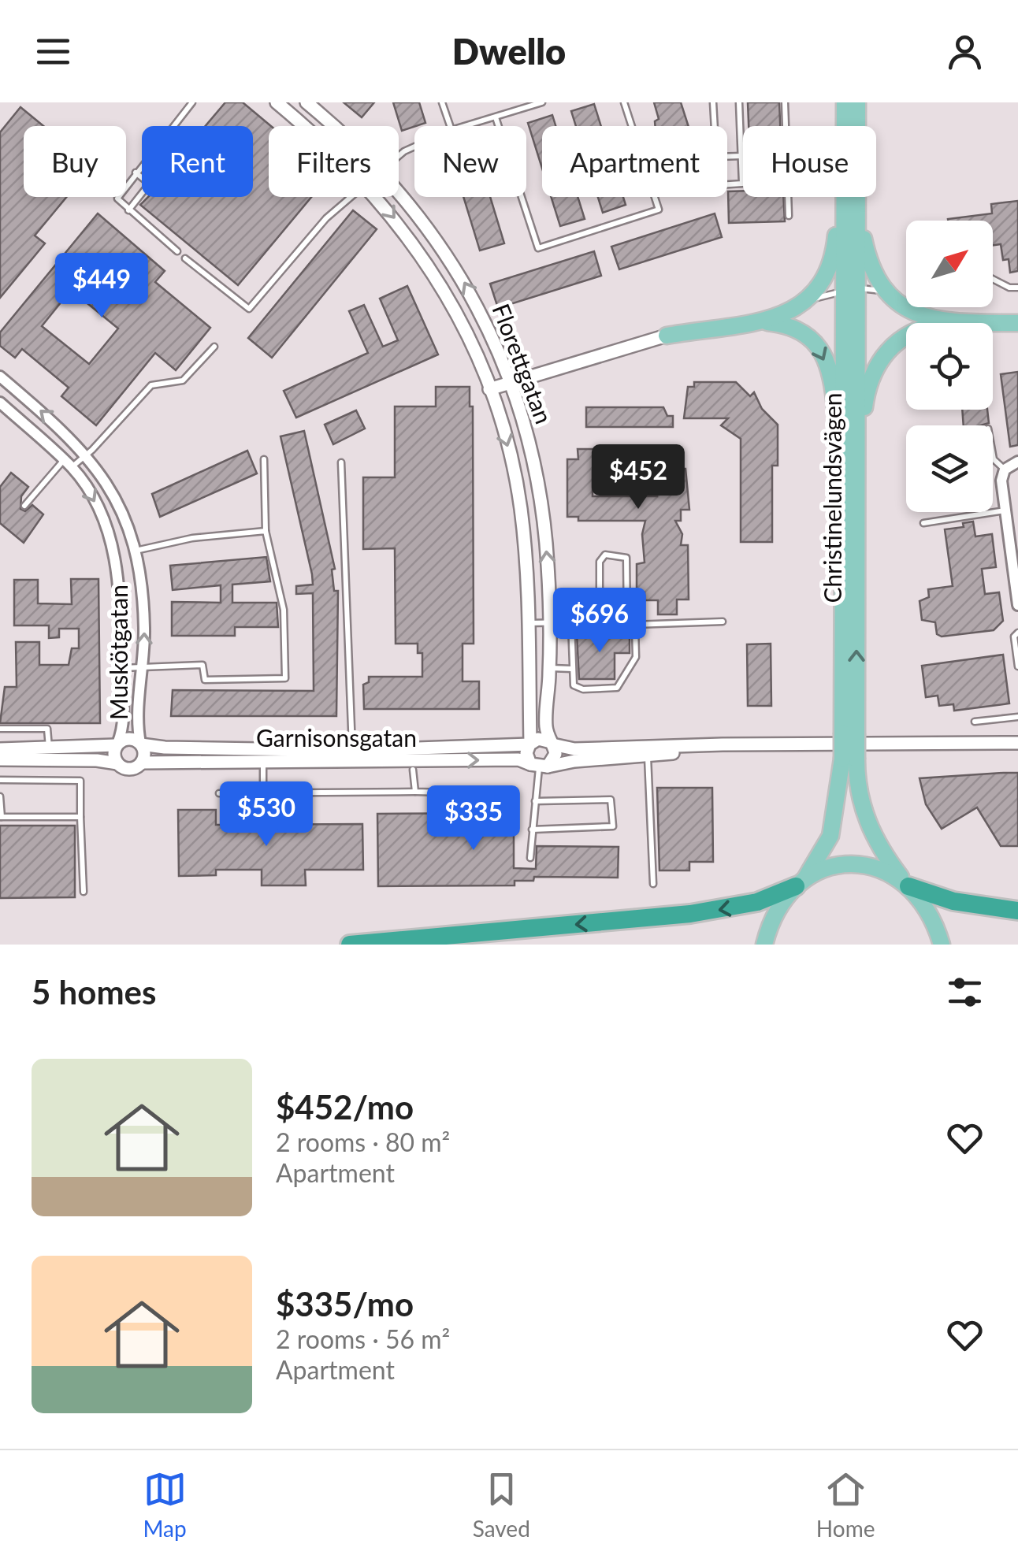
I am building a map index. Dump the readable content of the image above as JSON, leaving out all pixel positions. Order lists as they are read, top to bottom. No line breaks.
{"streets":{"main road":["Christinelundsvägen"],"street":["Florettgatan","Muskötgatan","Garnisonsgatan"]},"crossings":[["Florettgatan","Garnisonsgatan"],["Muskötgatan","Garnisonsgatan"]],"north":"top right","page":{"header":"Dwello","chip":["Buy","Rent","Filters","New","Apartment","House"],"price":["$449","$452","$696","$530","$335"],"heading":"5 homes","list":[{"name":"$452/mo","note":"2 rooms · 80 m² · Apartment"},{"name":"$335/mo","note":"2 rooms · 56 m² · Apartment"}],"tabs":["Map","Saved","Home"]}}
